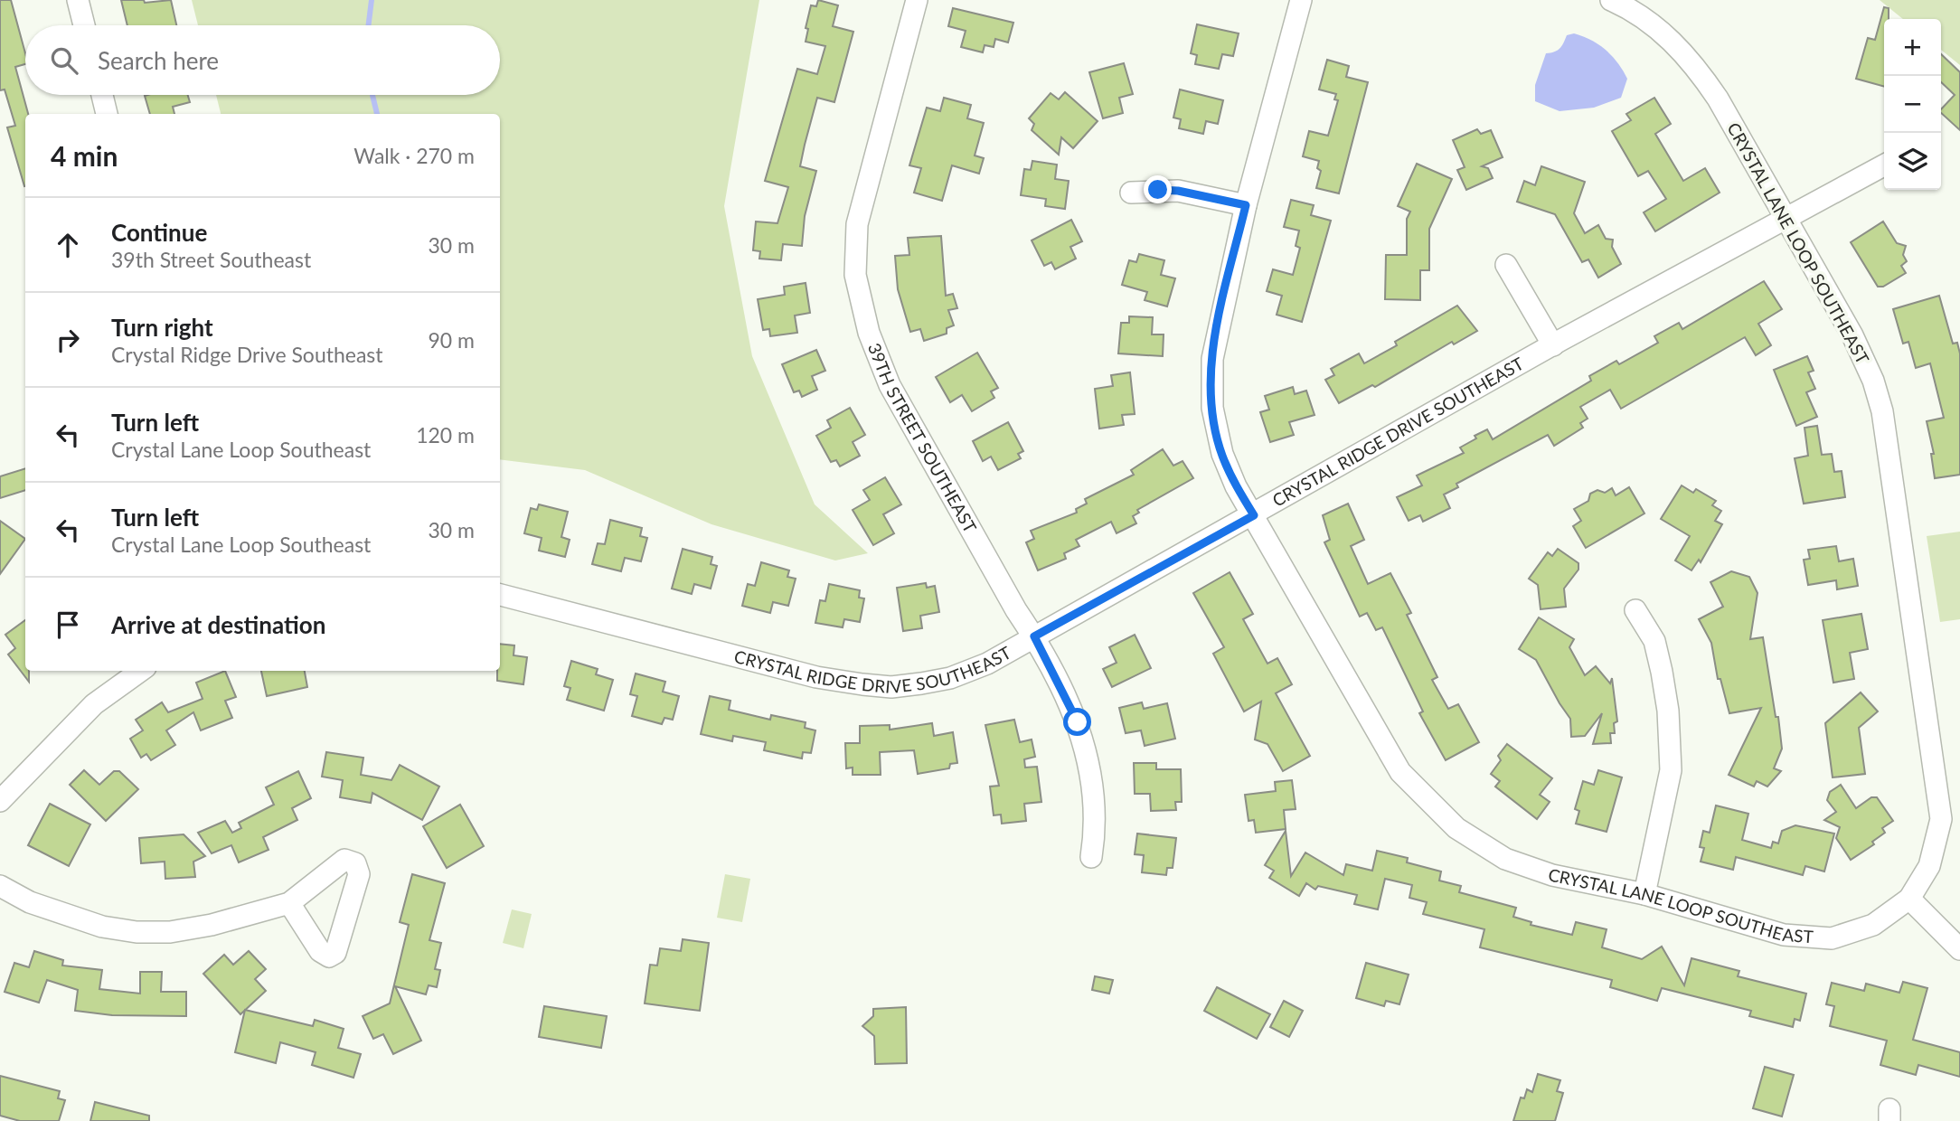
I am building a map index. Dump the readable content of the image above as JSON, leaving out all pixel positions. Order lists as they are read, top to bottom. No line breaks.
{"streets":{"street":["CRYSTAL LANE LOOP SOUTHEAST","CRYSTAL RIDGE DRIVE SOUTHEAST","39TH STREET SOUTHEAST"]},"crossings":[["CRYSTAL LANE LOOP SOUTHEAST","CRYSTAL RIDGE DRIVE SOUTHEAST"],["CRYSTAL RIDGE DRIVE SOUTHEAST","39TH STREET SOUTHEAST"]],"page":{"map_buttons":["+","−"],"search":"Search here","heading":["4 min","Walk · 270 m"],"list":[["Continue","39th Street Southeast","30 m"],["Turn right","Crystal Ridge Drive Southeast","90 m"],["Turn left","Crystal Lane Loop Southeast","120 m"],["Turn left","Crystal Lane Loop Southeast","30 m"],"Arrive at destination"]}}
